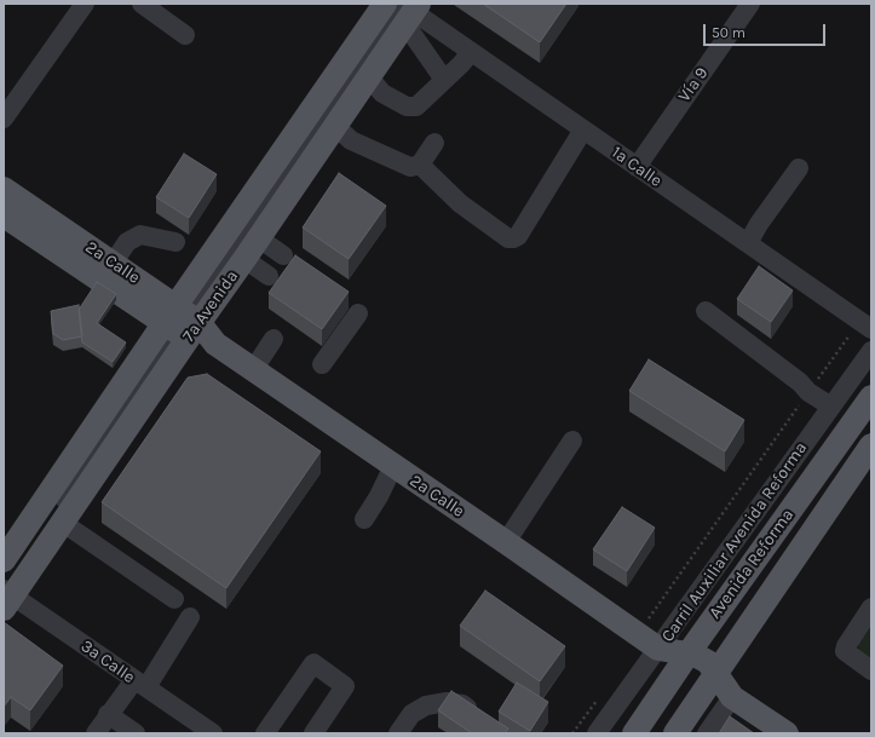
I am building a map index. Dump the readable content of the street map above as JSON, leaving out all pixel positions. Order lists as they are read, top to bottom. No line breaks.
{"streets":{"main road":["2a Calle","7a Avenida","Avenida Reforma"],"street":["Vía 9","1ª Calle","Carril Auxiliar Avenida Reforma","3a Calle"]},"crossings":[["Vía 9","1ª Calle"],["1ª Calle","7a Avenida"],["2a Calle","7a Avenida"],["2a Calle","Carril Auxiliar Avenida Reforma"],["2a Calle","Avenida Reforma"],["7a Avenida","3a Calle"]],"scale_bar":"50 m"}
